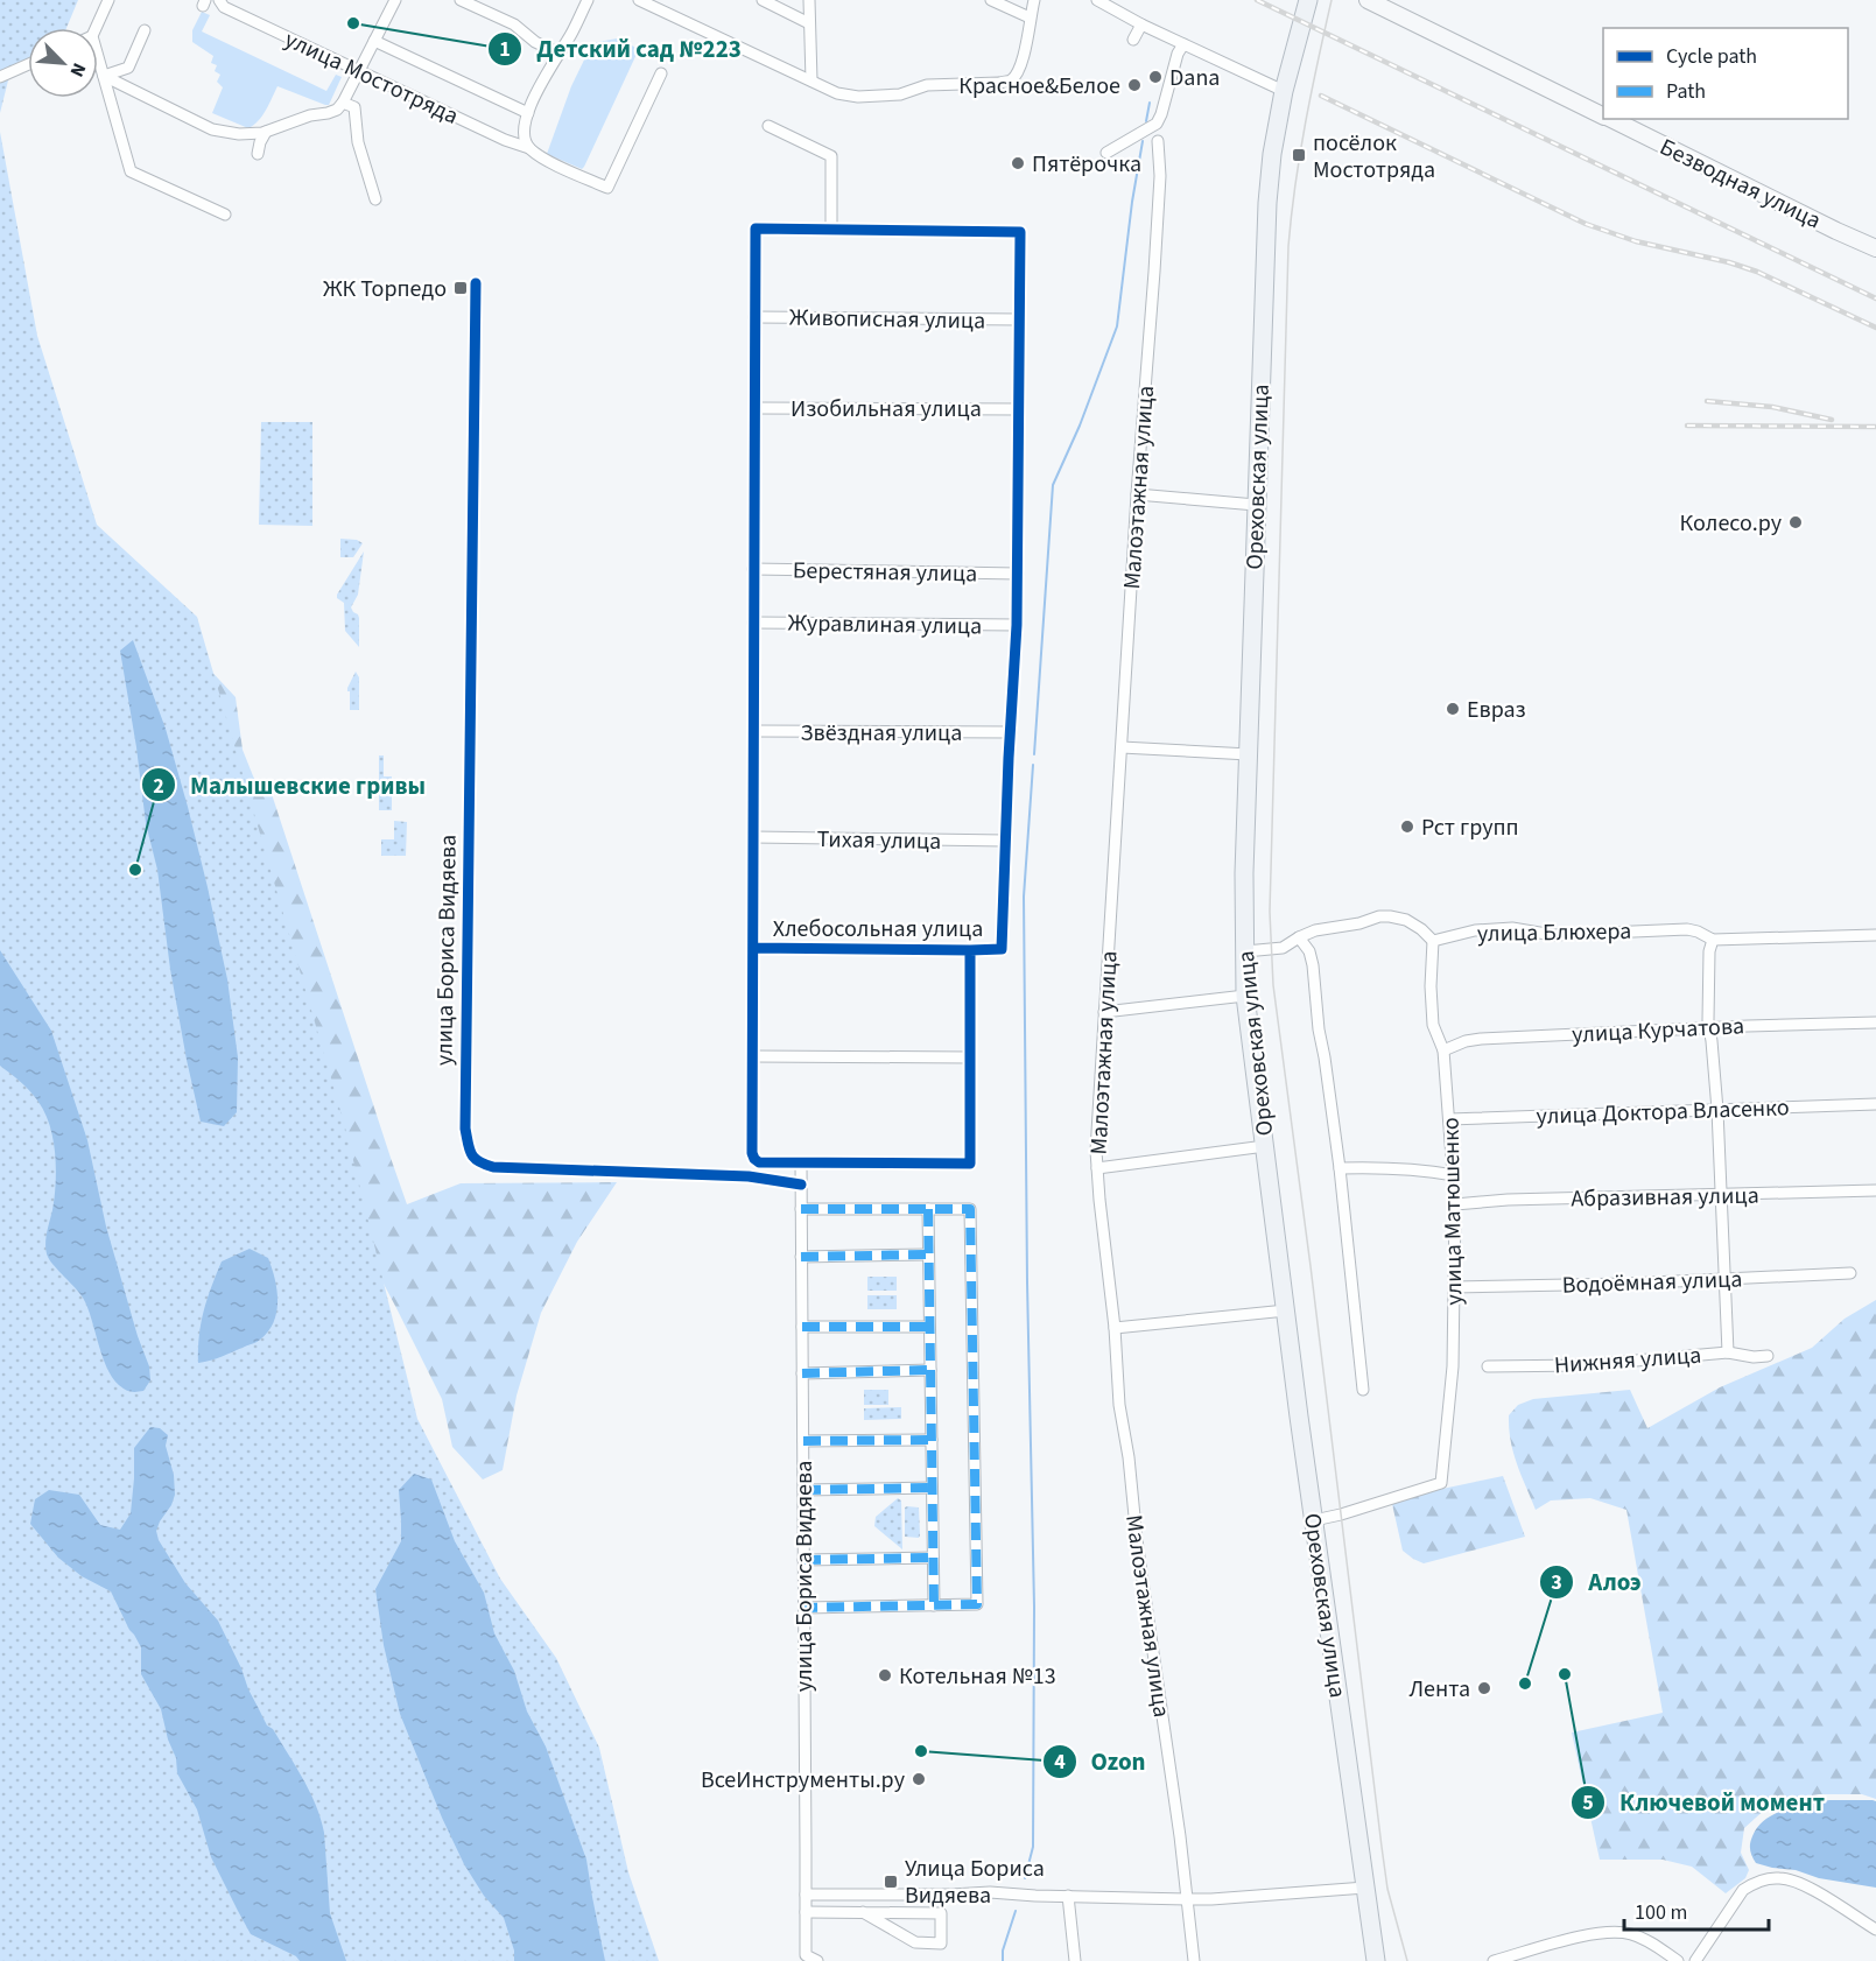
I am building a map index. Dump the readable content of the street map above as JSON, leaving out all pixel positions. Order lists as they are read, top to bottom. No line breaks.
{"streets":{"main road":["Безводная улица","Ореховская улица"],"street":["улица Мостотряда","Живописная улица","Изобильная улица","Малоэтажная улица","Берестяная улица","Журавлиная улица","Звёздная улица","Тихая улица","Хлебосольная улица","улица Блюхера","улица Бориса Видяева","улица Курчатова","улица Доктора Власенко","Абразивная улица","улица Матюшенко","Водоёмная улица","Нижняя улица"]},"crossings":[["Ореховская улица","улица Матюшенко"],["Тихая улица","Хлебосольная улица"],["улица Блюхера","улица Матюшенко"],["улица Курчатова","улица Матюшенко"],["улица Доктора Власенко","улица Матюшенко"],["Абразивная улица","улица Матюшенко"],["улица Матюшенко","Водоёмная улица"]],"places":{"other":["Детский сад №223","Dana","Красное&Белое","Пятёрочка","Колесо.ру","Евраз","Рст групп","Малышевские гривы","Ключевой момент","Котельная №13","Алоэ","Лента","Ozon","ВсеИнструменты.ру"],"transit":["посёлок Мостотряда","ЖК Торпедо","Улица Бориса Видяева"]},"legend":["Cycle path","Path"],"scale_bar":"100 m","north":"bottom right"}
